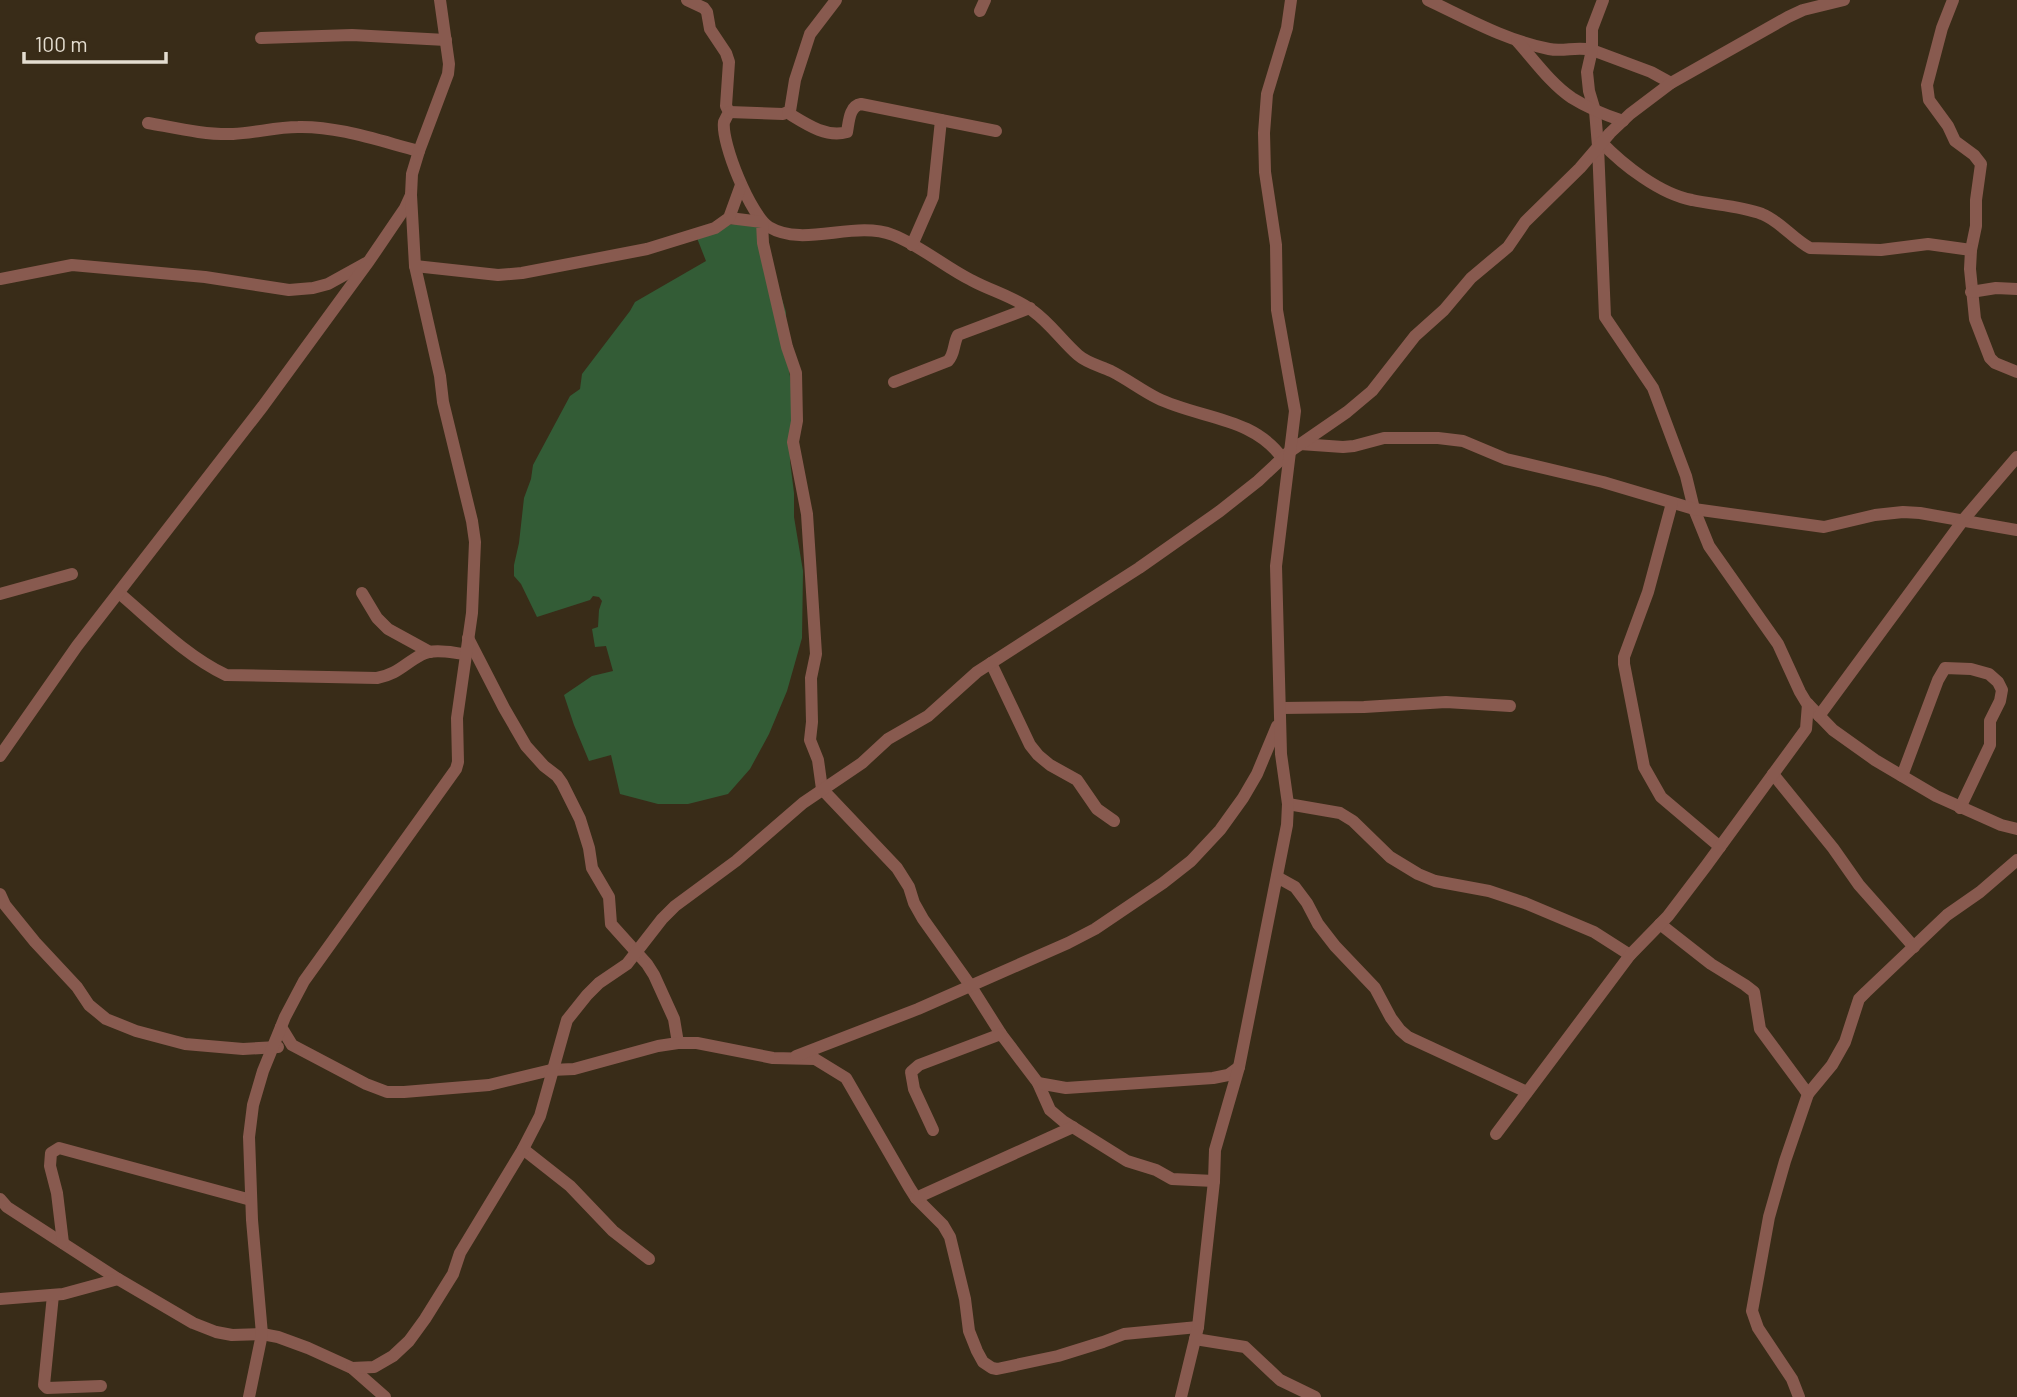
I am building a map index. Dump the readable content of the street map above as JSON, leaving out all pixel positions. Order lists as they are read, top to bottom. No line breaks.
{"scale_bar":"100 m"}
